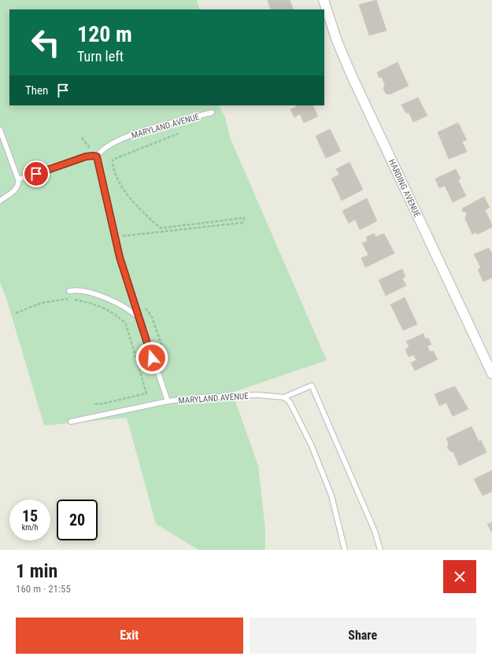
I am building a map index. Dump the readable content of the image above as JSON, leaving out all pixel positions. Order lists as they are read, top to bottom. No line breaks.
{"streets":{"street":["HARDING AVENUE"],"lane":["MARYLAND AVENUE"]},"page":{"turn":["120 m","Turn left"],"then":"Then","speed":"15 km/h","limit":"20","heading":["1 min","160 m · 21:55"],"buttons":["Exit","Share"]}}
